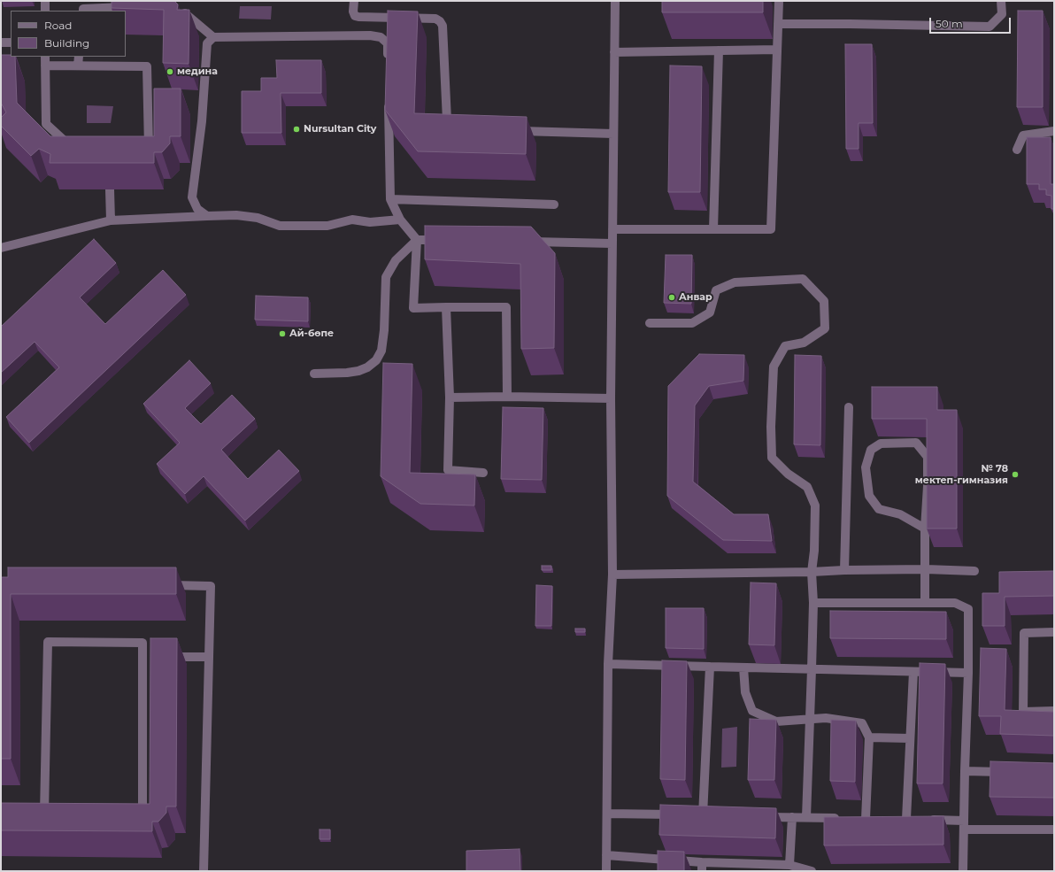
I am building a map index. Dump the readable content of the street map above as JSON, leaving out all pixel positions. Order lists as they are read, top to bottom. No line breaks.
{"places":["медина","Nursultan City","Анвар","Ай-бөпе","№ 78 мектеп-гимназия"],"legend":["Road","Building"],"scale_bar":"50 m"}
